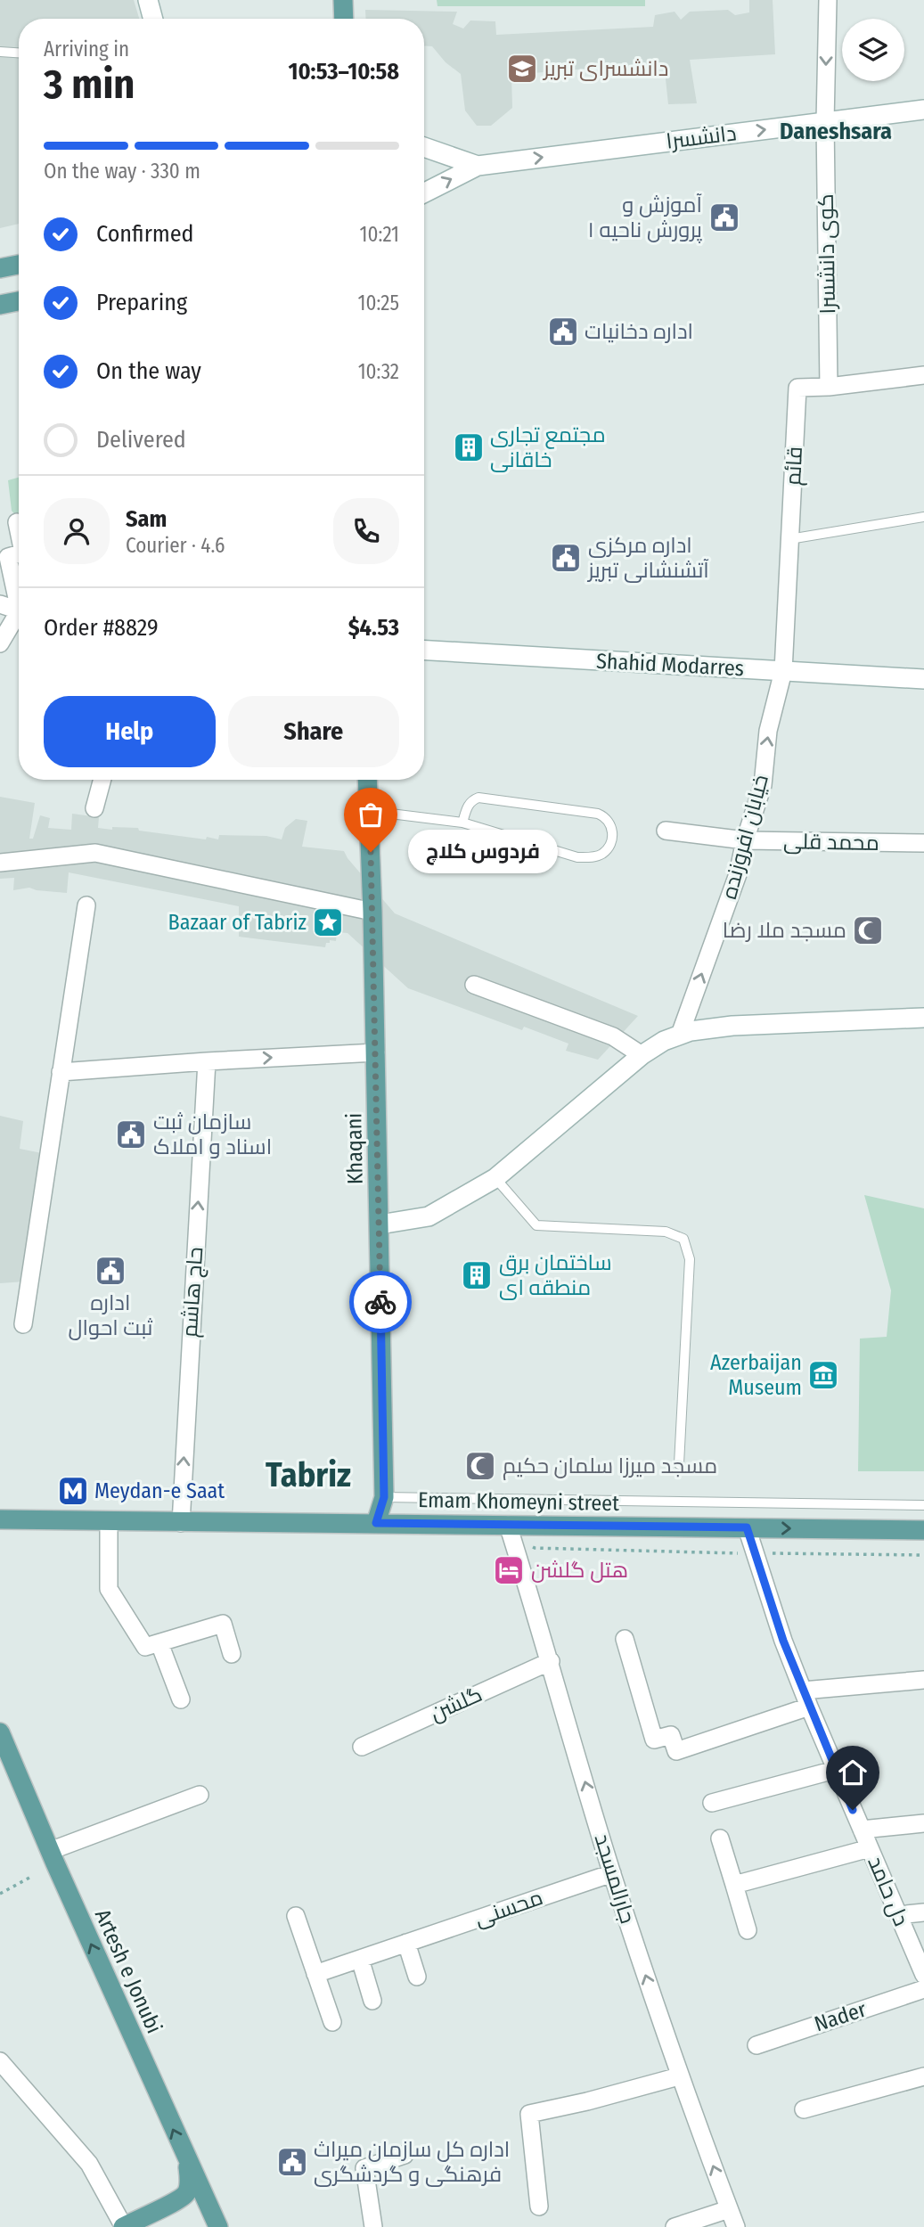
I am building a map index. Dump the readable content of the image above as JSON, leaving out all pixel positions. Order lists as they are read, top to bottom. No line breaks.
{"streets":{"main road":["دانشسرا","Shahid Modarres","Khaqani","Emam Khomeyni street","Artesh e Jonubi"],"street":["کوی دانشسرا","قائم","خیابان افروزنده","محمد قلی","حاج هاشم","گلشن","جارالمسجد","دل حامد","محسنی","Nader"]},"crossings":[["دانشسرا","کوی دانشسرا"],["کوی دانشسرا","قائم"],["قائم","Shahid Modarres"],["قائم","خیابان افروزنده"],["Shahid Modarres","خیابان افروزنده"],["خیابان افروزنده","محمد قلی"],["Khaqani","Emam Khomeyni street"],["حاج هاشم","Emam Khomeyni street"],["Emam Khomeyni street","جارالمسجد"],["Emam Khomeyni street","دل حامد"],["گلشن","جارالمسجد"],["جارالمسجد","محسنی"]],"one_way":["دانشسرا","خیابان افروزنده","حاج هاشم","جارالمسجد","Artesh e Jonubi"],"districts":["Daneshsara","Tabriz"],"places":{"school or university":["دانشسرای تبریز"],"public building":["آموزش و پرورش ناحیه ۱","اداره دخانیات","اداره مرکزی آتشنشانی تبریز","سازمان ثبت اسناد و املاک","اداره ثبت احوال","اداره کل سازمان میراث فرهنگی و گردشگری"],"building":["مجتمع تجاری خاقانی","ساختمان برق منطقه ای"],"other":["فردوس کلاچ"],"place":["Bazaar of Tabriz"],"mosque":["مسجد ملا رضا","مسجد میرزا سلمان حکیم"],"museum":["Azerbaijan Museum"],"metro station":["Meydan-e Saat"],"hotel":["هتل گلشن"]},"page":{"heading":["3 min","Arriving in","10:53–10:58"],"panel":["Sam","Courier · 4.6","Order #8829","$4.53"],"bar":"On the way · 330 m","list":[["Confirmed","10:21"],["Preparing","10:25"],["On the way","10:32"],"Delivered"],"buttons":["Help","Share"],"bubble":"فردوس کلاچ"}}
